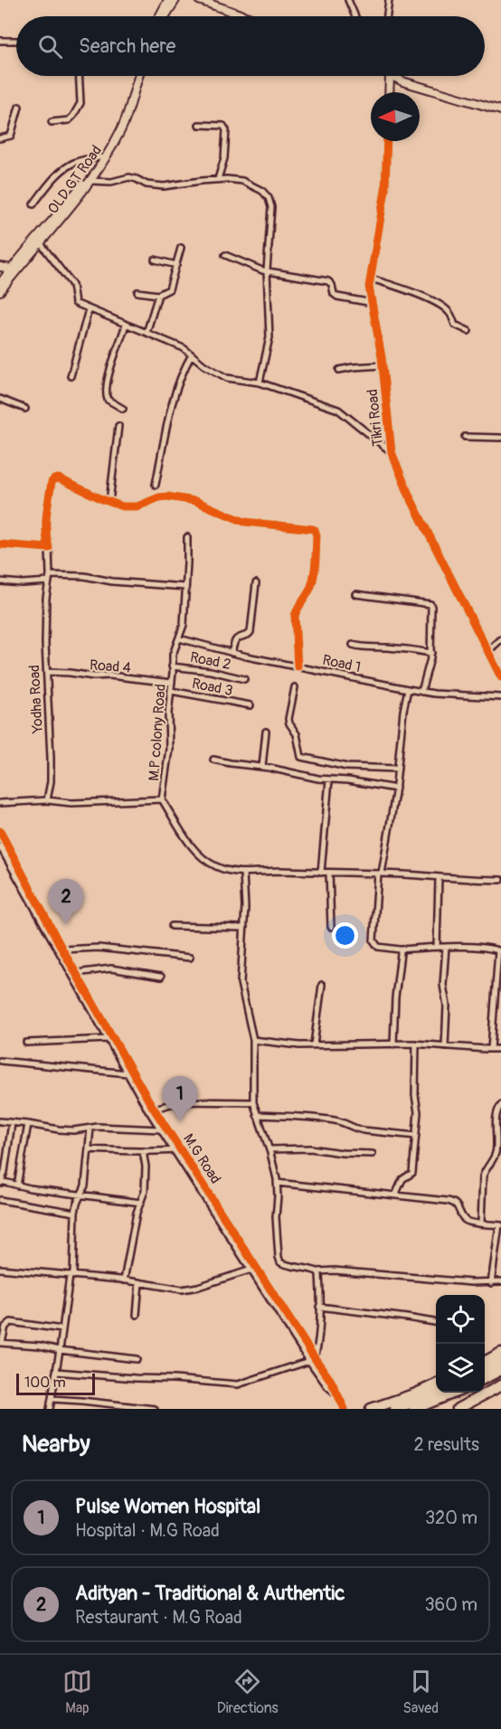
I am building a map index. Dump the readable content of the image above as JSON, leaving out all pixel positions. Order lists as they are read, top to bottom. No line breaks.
{"streets":{"street":["OLD GT Road","Tikri Road","Road 2","Road 1","Road 4","Road 3","Yodha Road","M.P colony Road","M.G Road"]},"crossings":[["Road 2","M.P colony Road"],["Road 1","M.P colony Road"],["Road 4","Yodha Road"],["Road 4","M.P colony Road"],["Road 3","M.P colony Road"],["Yodha Road","M.P colony Road"]],"scale_bar":"100 m","north":"left","page":{"search":"Search here","pins":["2","1"],"scale":"100 m","heading":["Nearby","2 results"],"list":[{"mark":"1","name":"Pulse Women Hospital","note":"Hospital · M.G Road","value":"320 m"},{"mark":"2","name":"Adityan - Traditional & Authentic","note":"Restaurant · M.G Road","value":"360 m"}],"nav":["Map","Directions","Saved"]}}
